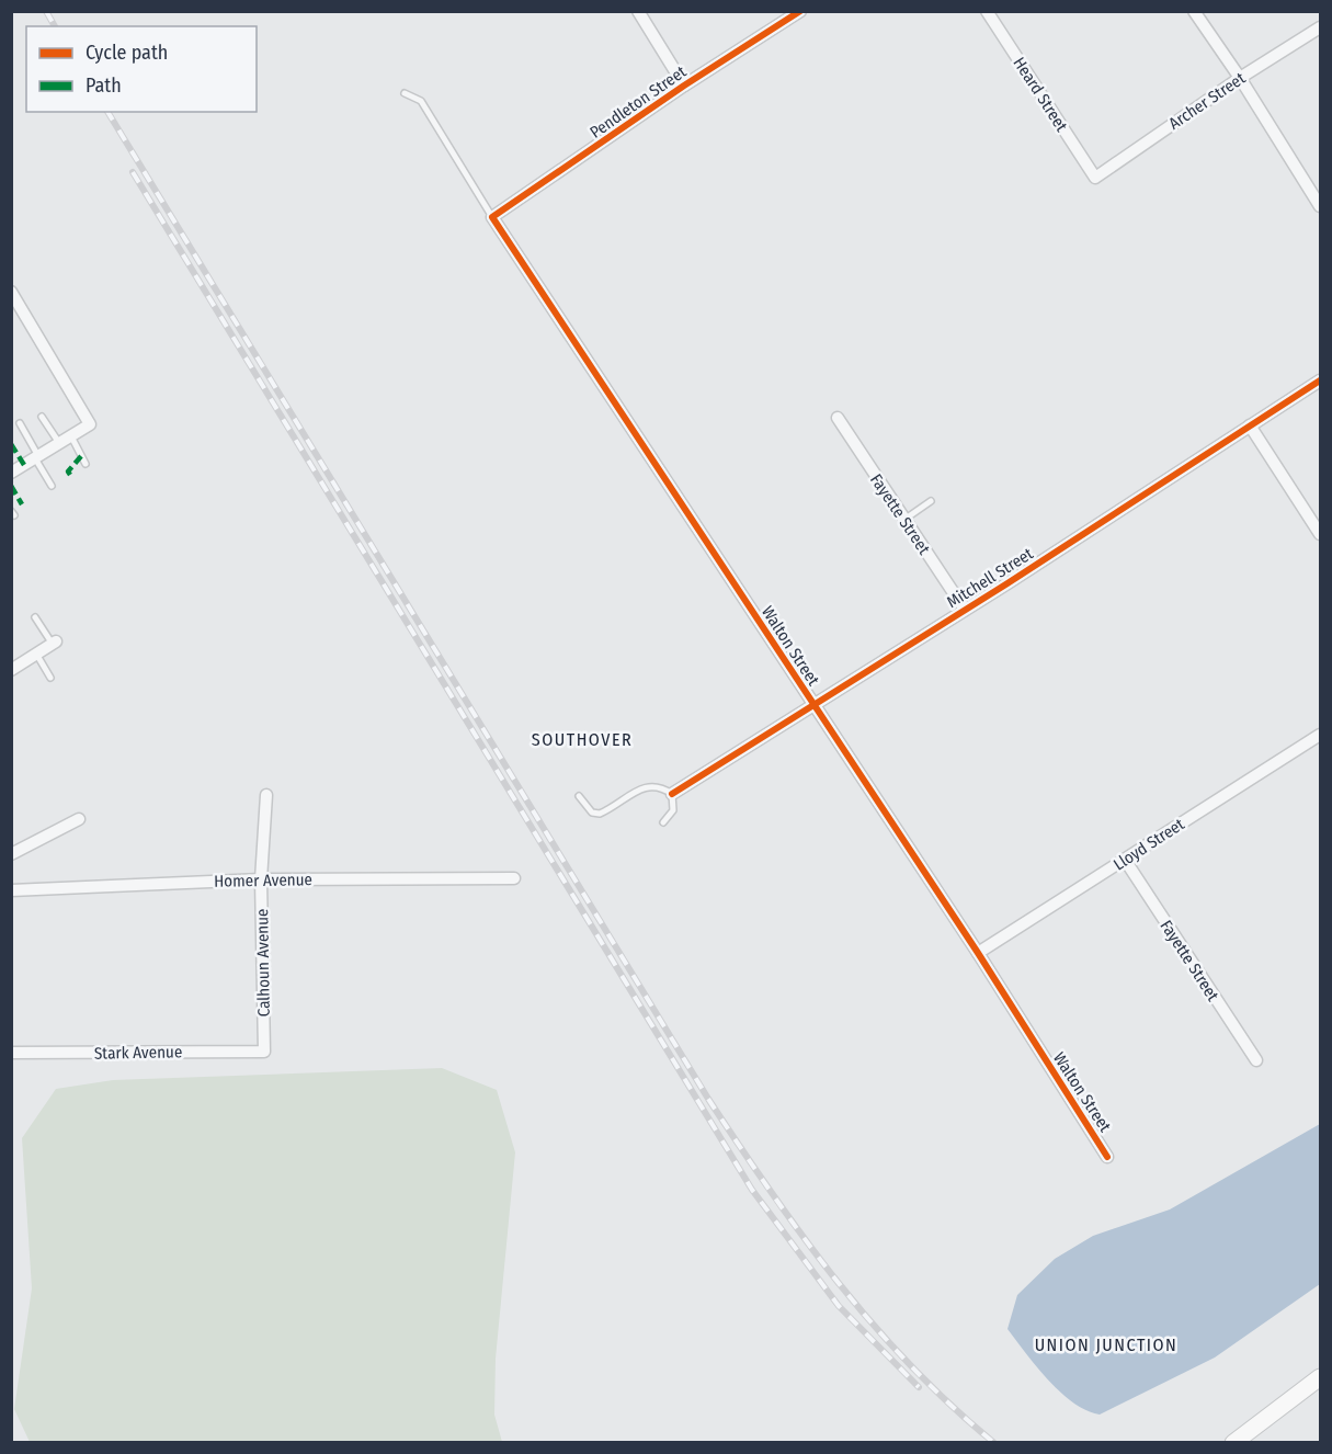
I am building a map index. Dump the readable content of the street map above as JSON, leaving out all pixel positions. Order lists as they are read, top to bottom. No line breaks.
{"streets":{"street":["Heard Street","Archer Street","Pendleton Street","Fayette Street","Mitchell Street","Walton Street","Lloyd Street","Homer Avenue","Calhoun Avenue","Stark Avenue"]},"crossings":[["Heard Street","Archer Street"],["Pendleton Street","Walton Street"],["Fayette Street","Mitchell Street"],["Fayette Street","Lloyd Street"],["Mitchell Street","Walton Street"],["Walton Street","Lloyd Street"],["Homer Avenue","Calhoun Avenue"],["Calhoun Avenue","Stark Avenue"]],"districts":["SOUTHOVER","UNION JUNCTION"],"legend":["Cycle path","Path"]}
